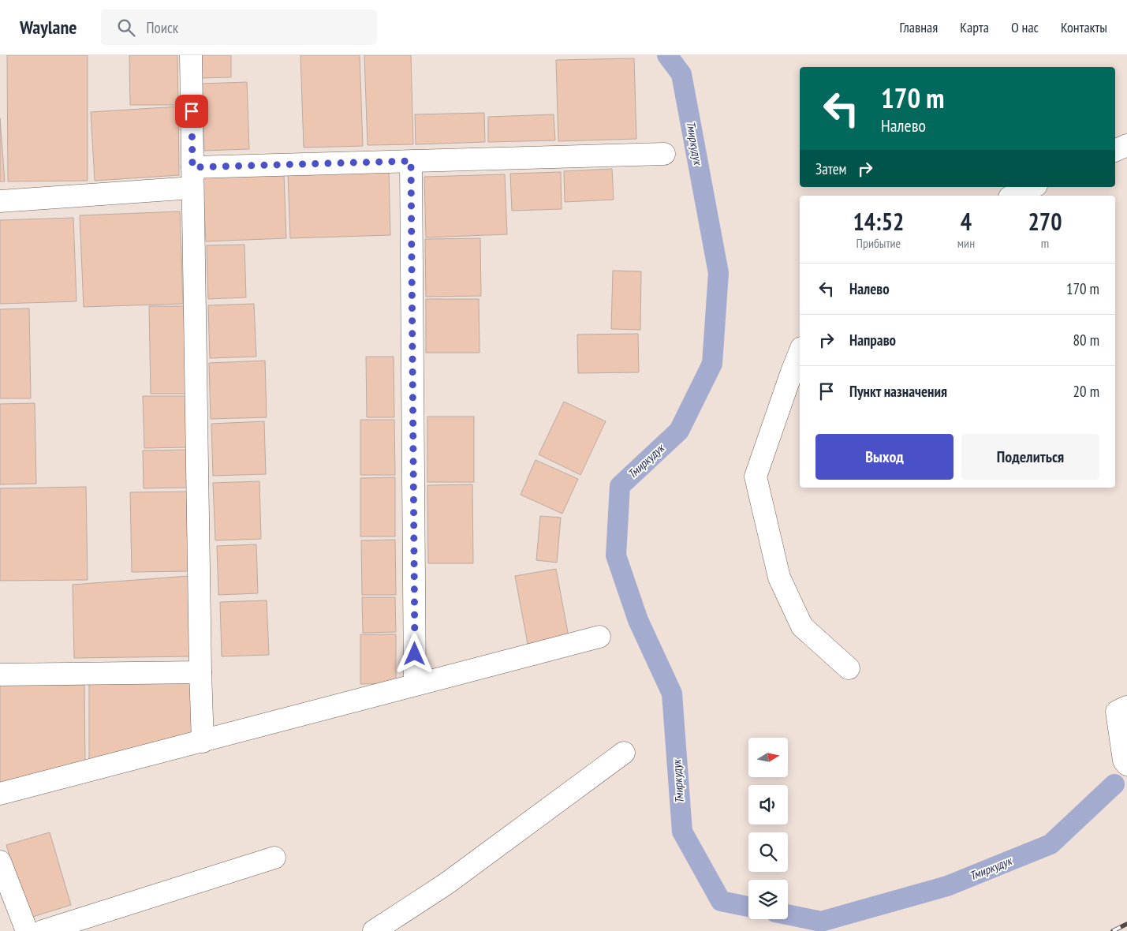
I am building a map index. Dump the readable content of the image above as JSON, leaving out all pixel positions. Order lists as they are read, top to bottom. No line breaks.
{"water":["Тмиркудук"],"north":"right","page":{"header":"Waylane","search":"Поиск","nav":["Главная","Карта","О нас","Контакты"],"turn":["170 m","Налево"],"then":"Затем","eta":["14:52","Прибытие","4","мин","270","m"],"list":[{"name":"Налево","value":"170 m"},{"name":"Направо","value":"80 m"},{"name":"Пункт назначения","value":"20 m"}],"buttons":["Выход","Поделиться"]}}
